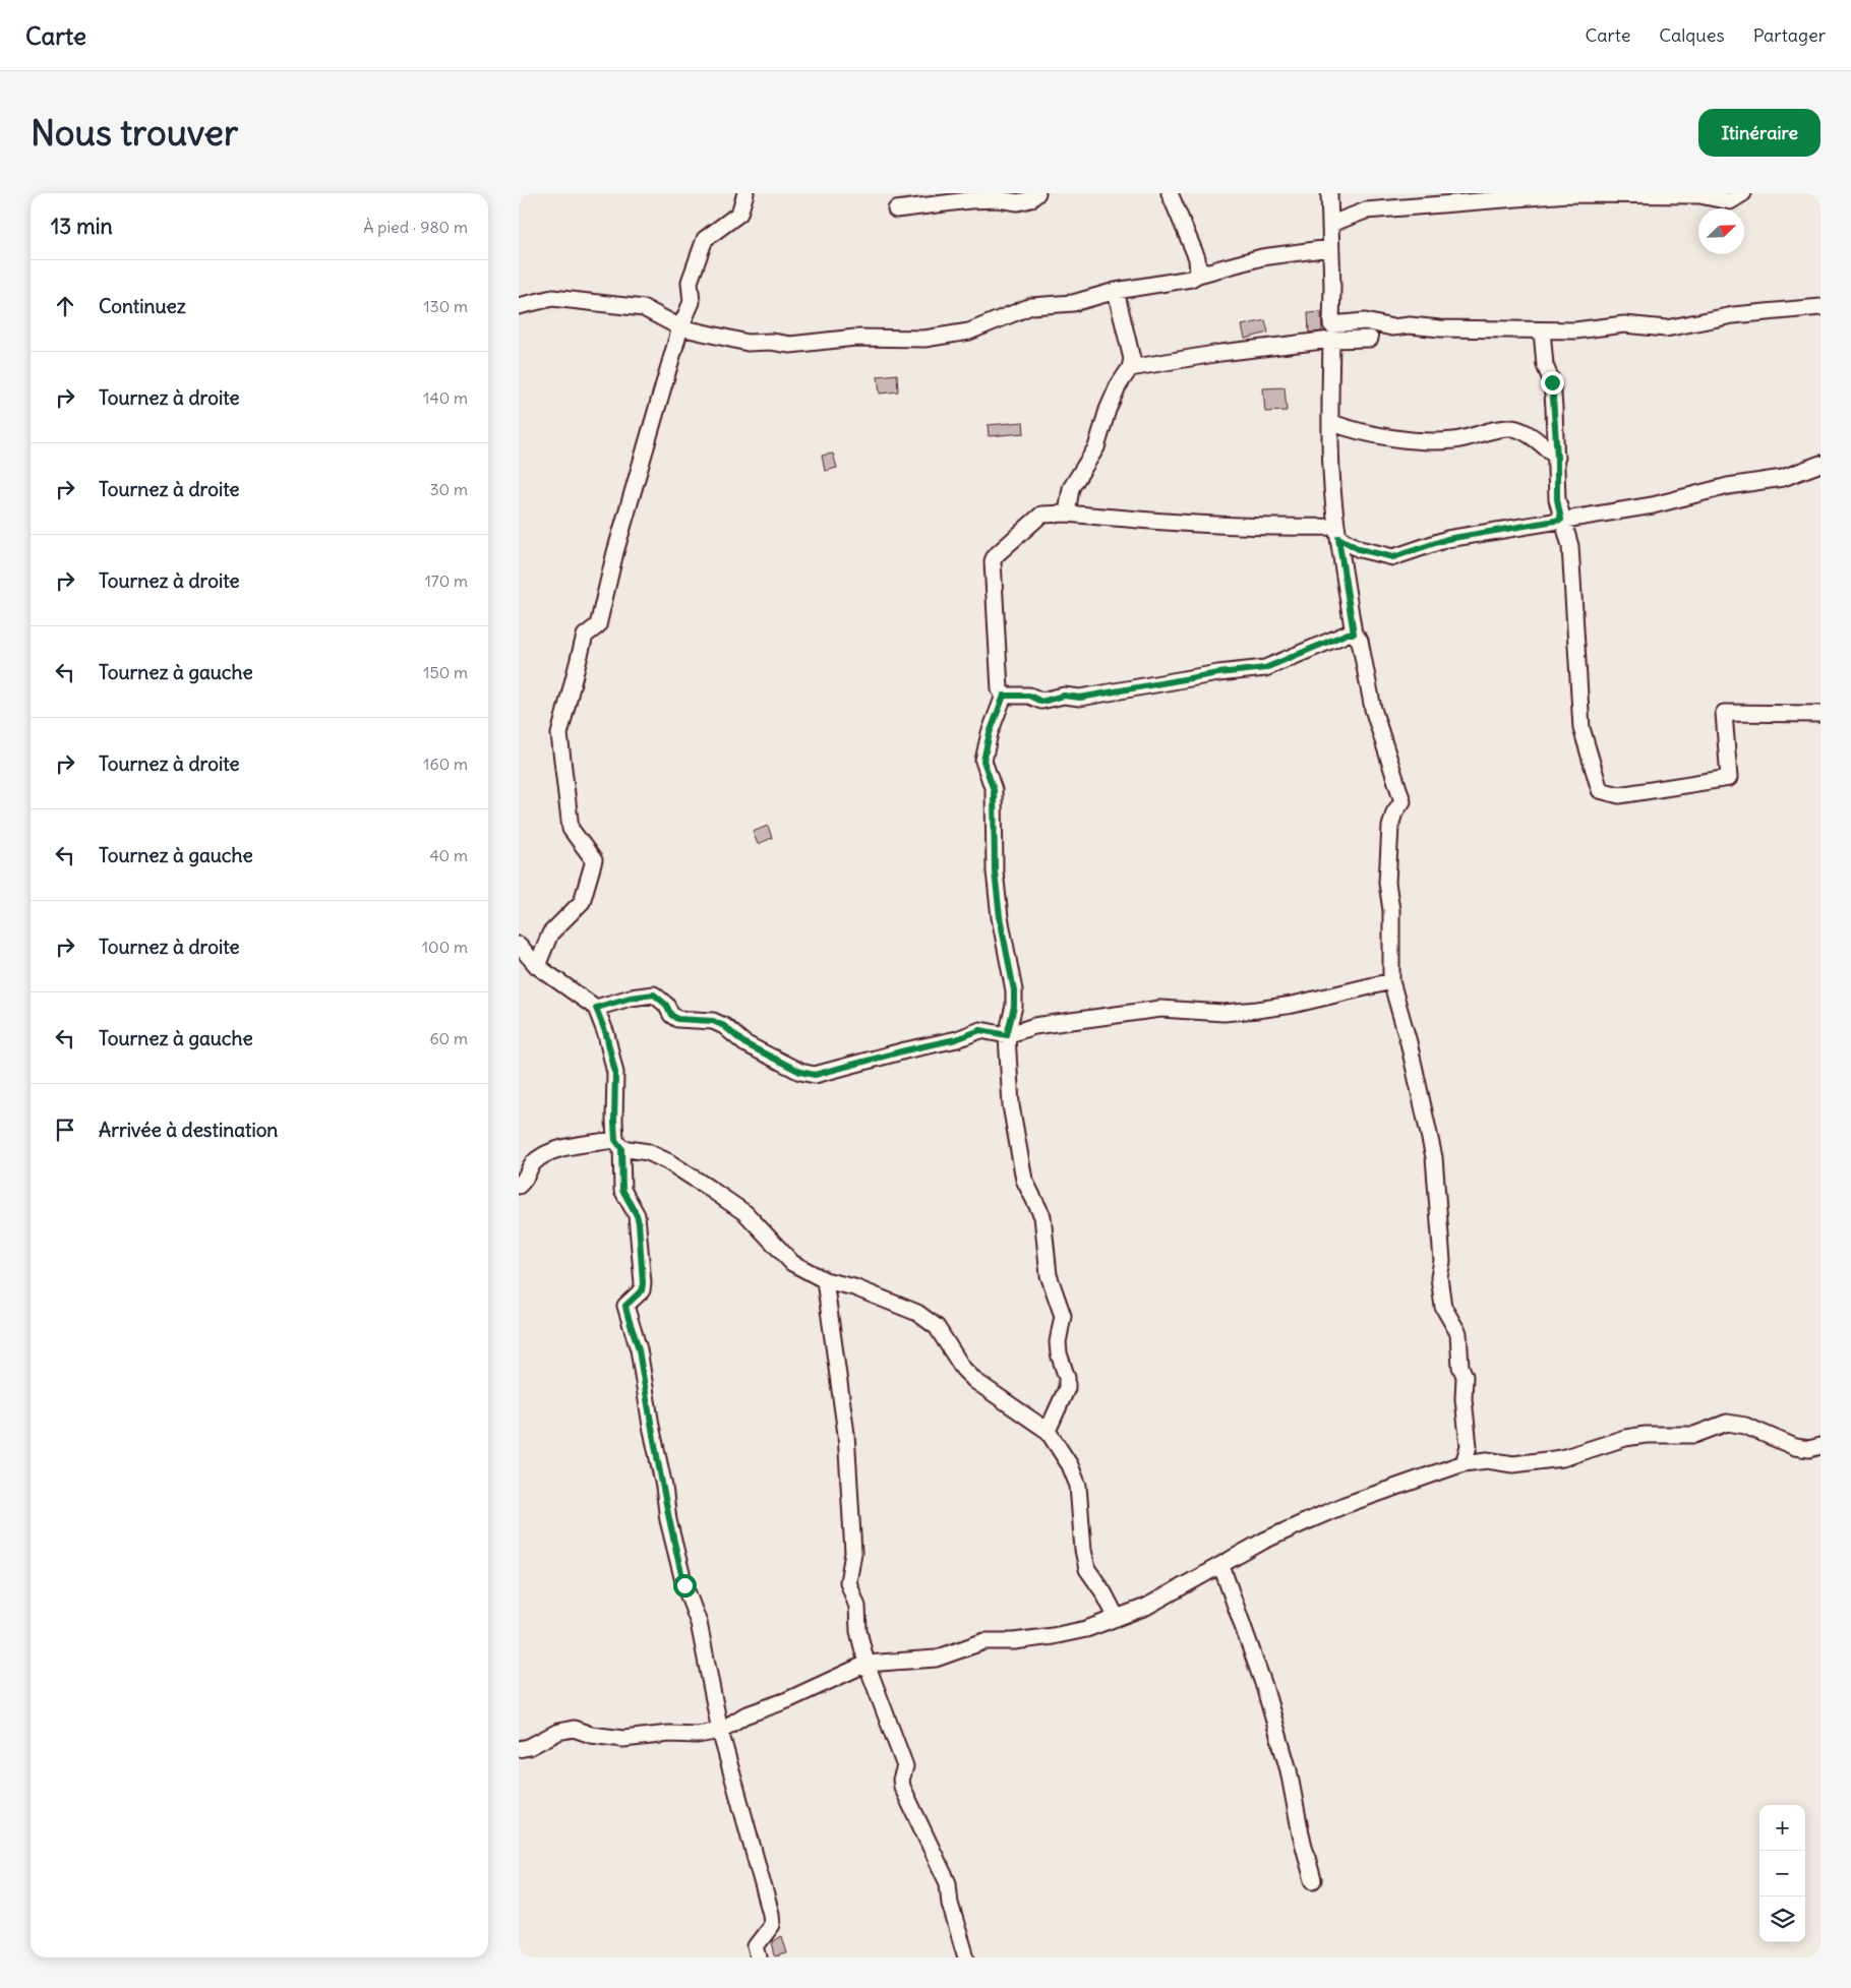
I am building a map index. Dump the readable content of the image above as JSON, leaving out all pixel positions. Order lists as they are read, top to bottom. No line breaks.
{"north":"top right","page":{"header":"Carte","nav":["Carte","Calques","Partager"],"buttons":"Itinéraire","title":"Nous trouver","heading":["13 min","À pied · 980 m"],"list":[["Continuez","130 m"],["Tournez à droite","140 m"],["Tournez à droite","30 m"],["Tournez à droite","170 m"],["Tournez à gauche","150 m"],["Tournez à droite","160 m"],["Tournez à gauche","40 m"],["Tournez à droite","100 m"],["Tournez à gauche","60 m"],"Arrivée à destination"],"map_buttons":["+","−"]}}
